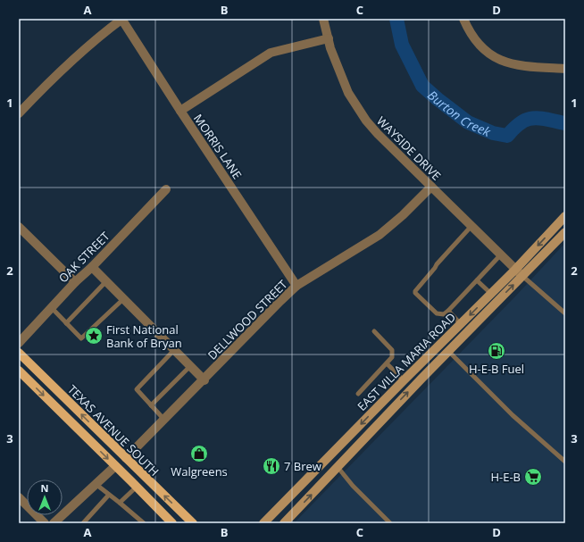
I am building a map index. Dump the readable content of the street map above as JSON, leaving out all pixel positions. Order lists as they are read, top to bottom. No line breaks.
{"streets":{"main road":["EAST VILLA MARIA ROAD","TEXAS AVENUE SOUTH"],"street":["MORRIS LANE","WAYSIDE DRIVE","OAK STREET","DELLWOOD STREET"]},"crossings":[["MORRIS LANE","DELLWOOD STREET"],["WAYSIDE DRIVE","DELLWOOD STREET"],["WAYSIDE DRIVE","EAST VILLA MARIA ROAD"],["DELLWOOD STREET","TEXAS AVENUE SOUTH"]],"water":["Burton Creek"],"places":{"place":["First National Bank of Bryan"],"fuel station":["H-E-B Fuel"],"shop":["Walgreens"],"restaurant":["7 Brew"],"supermarket":["H-E-B"]},"north":"top","grid":{"columns":["A","B","C","D"],"rows":["1","2","3"]}}
